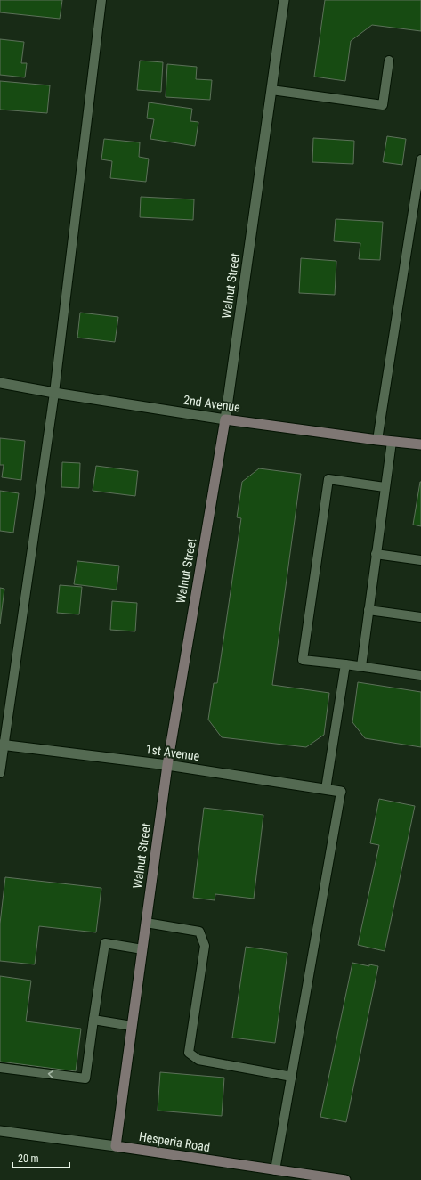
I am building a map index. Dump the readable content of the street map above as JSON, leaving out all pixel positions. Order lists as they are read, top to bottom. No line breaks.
{"streets":{"main road":["Walnut Street","2nd Avenue","Hesperia Road"],"street":["1st Avenue"]},"crossings":[["Walnut Street","2nd Avenue"],["Walnut Street","1st Avenue"],["Walnut Street","Hesperia Road"]],"scale_bar":"20 m"}
